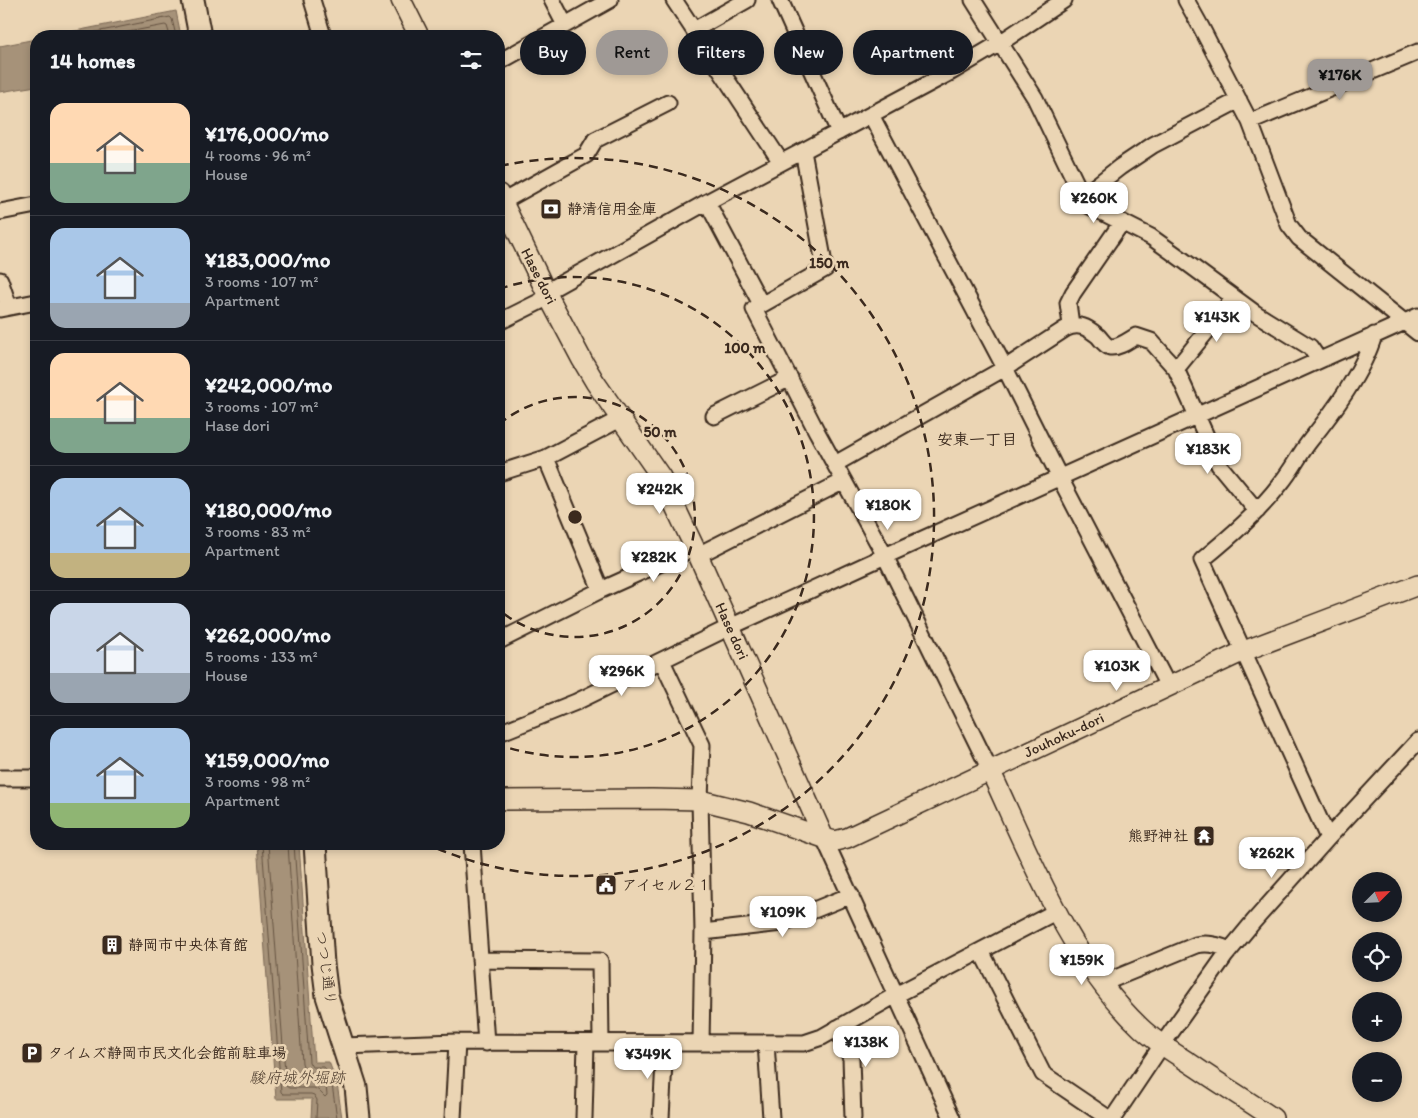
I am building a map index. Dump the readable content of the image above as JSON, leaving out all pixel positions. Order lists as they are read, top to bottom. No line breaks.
{"streets":{"main road":["つつじ通り"],"street":["Hase dori","Jouhoku-dori"]},"crossings":[["Hase dori","Jouhoku-dori"]],"districts":["安東一丁目"],"water":["駿府城外堀跡"],"places":{"bank":["静清信用金庫"],"temple":["熊野神社"],"public building":["アイセル２１"],"building":["静岡市中央体育館"],"parking":["タイムズ静岡市民文化会館前駐車場"]},"north":"top right","page":{"chip":["Buy","Rent","Filters","New","Apartment"],"heading":"14 homes","price":["¥176K","¥260K","¥143K","¥183K","¥242K","¥180K","¥282K","¥103K","¥296K","¥262K","¥109K","¥159K","¥138K","¥349K"],"list":[{"name":"¥176,000/mo","note":"4 rooms · 96 m² · House"},{"name":"¥183,000/mo","note":"3 rooms · 107 m² · Apartment"},{"name":"¥242,000/mo","note":"3 rooms · 107 m² · Hase dori"},{"name":"¥180,000/mo","note":"3 rooms · 83 m² · Apartment"},{"name":"¥262,000/mo","note":"5 rooms · 133 m² · House"},{"name":"¥159,000/mo","note":"3 rooms · 98 m² · Apartment"}],"map_buttons":["+","−"]},"rings":["150 m","100 m","50 m"]}
